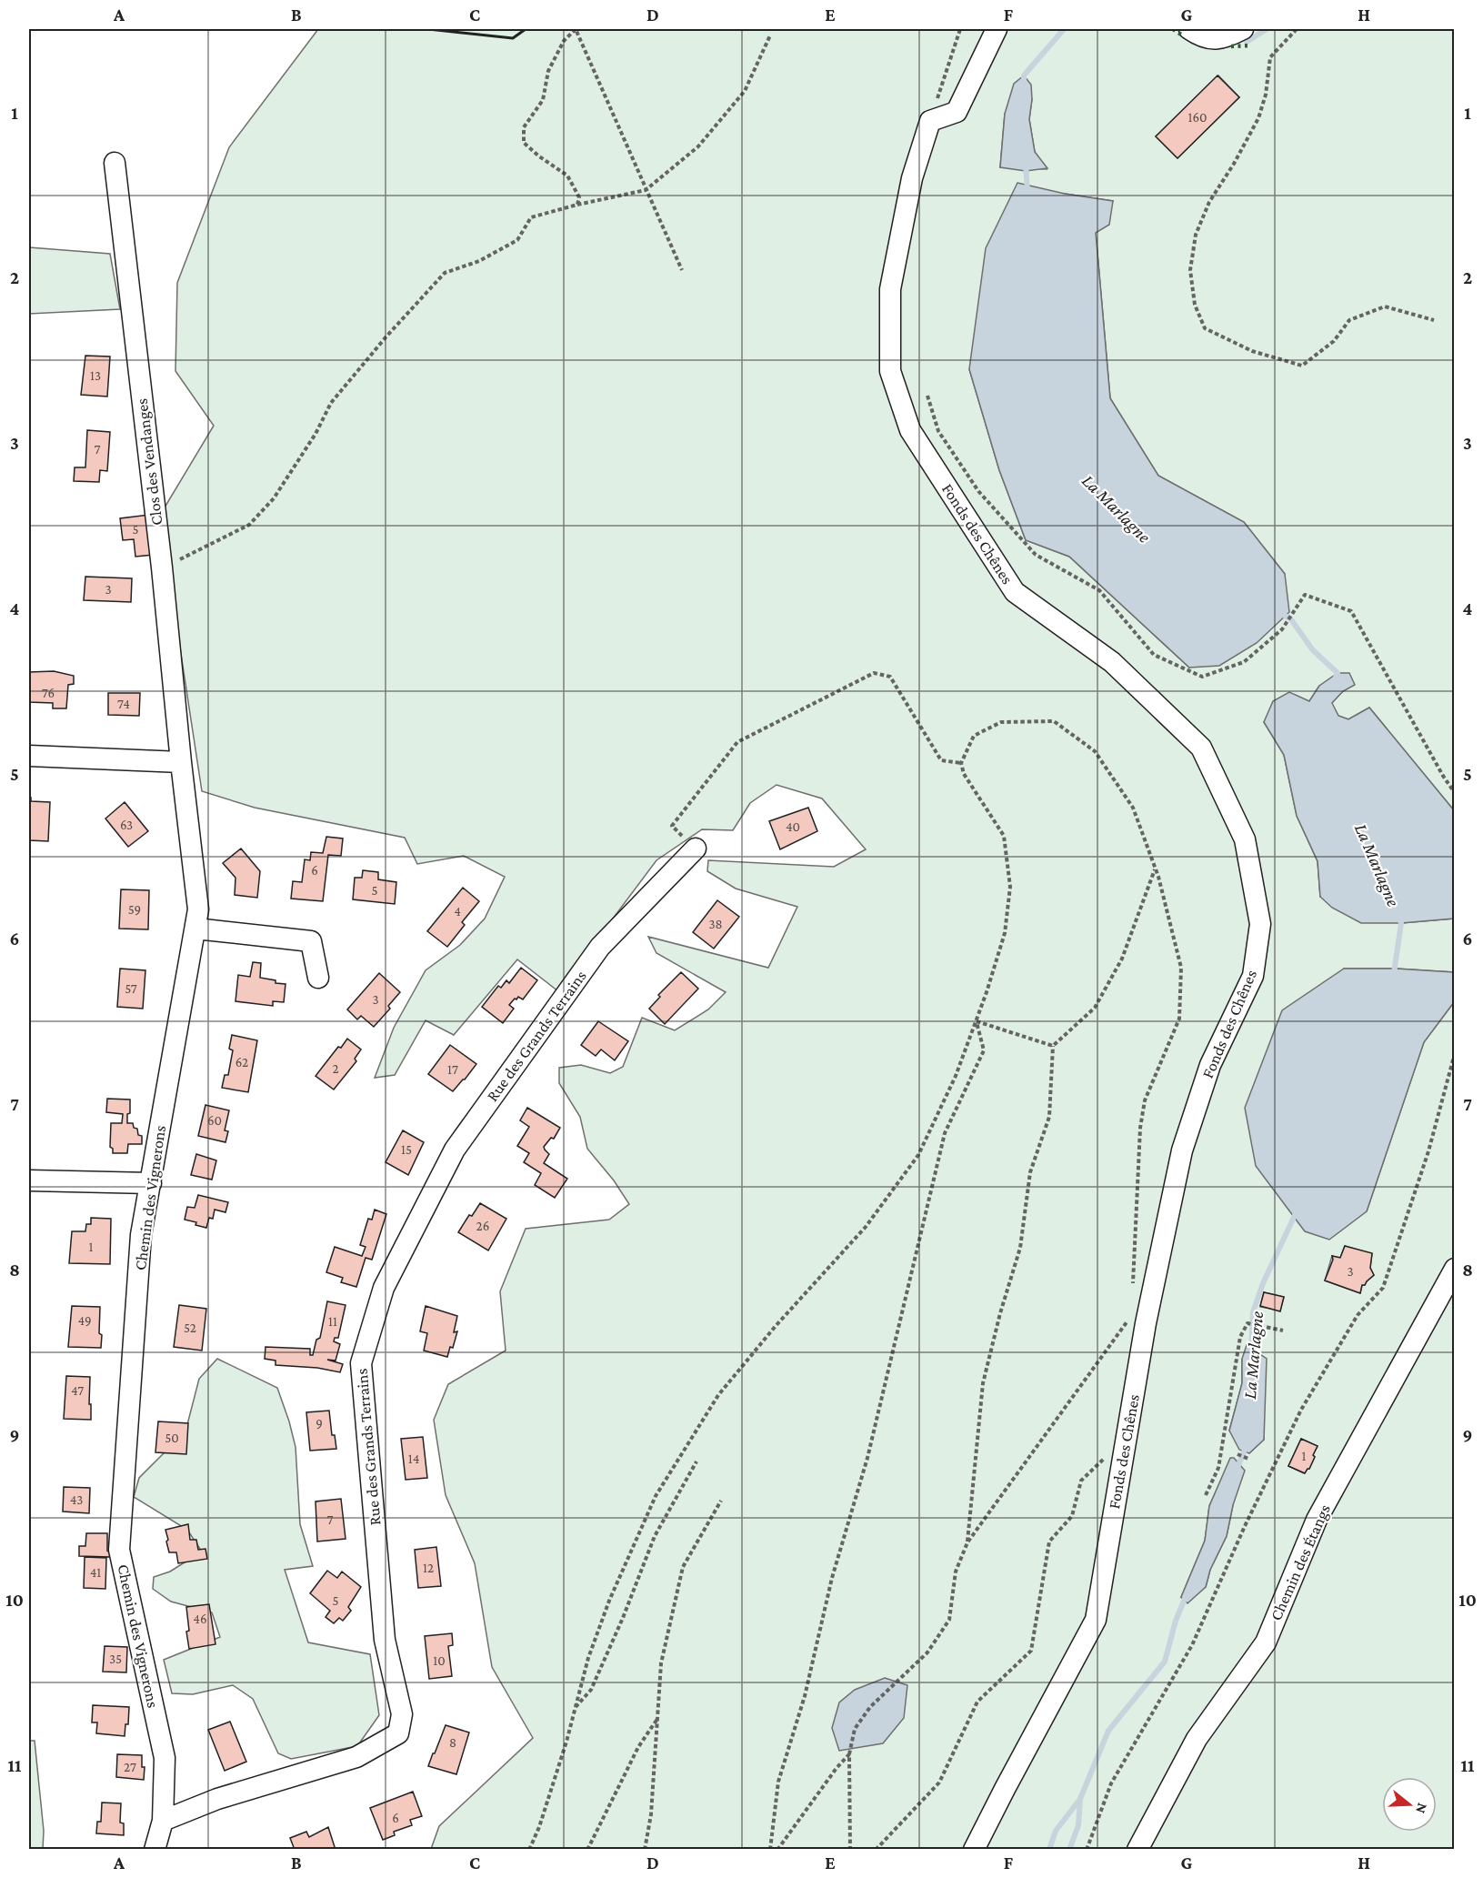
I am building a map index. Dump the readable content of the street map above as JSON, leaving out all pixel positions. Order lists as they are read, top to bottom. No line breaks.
{"streets":{"street":["Clos des Vendanges","Fonds des Chênes","Rue des Grands Terrains","Chemin des Vignerons","Chemin des Étangs"]},"crossings":[["Clos des Vendanges","Chemin des Vignerons"],["Rue des Grands Terrains","Chemin des Vignerons"]],"water":["La Marlagne"],"house_numbers":["160","13","7","5","3","76","74","63","40","6","5","59","4","38","57","3","62","2","17","60","15","26","1","3","49","11","52","47","9","50","1","14","43","7","12","41","5","46","35","10","8","27","6"],"north":"right","grid":{"columns":["A","B","C","D","E","F","G","H"],"rows":["1","2","3","4","5","6","7","8","9","10","11"]}}
